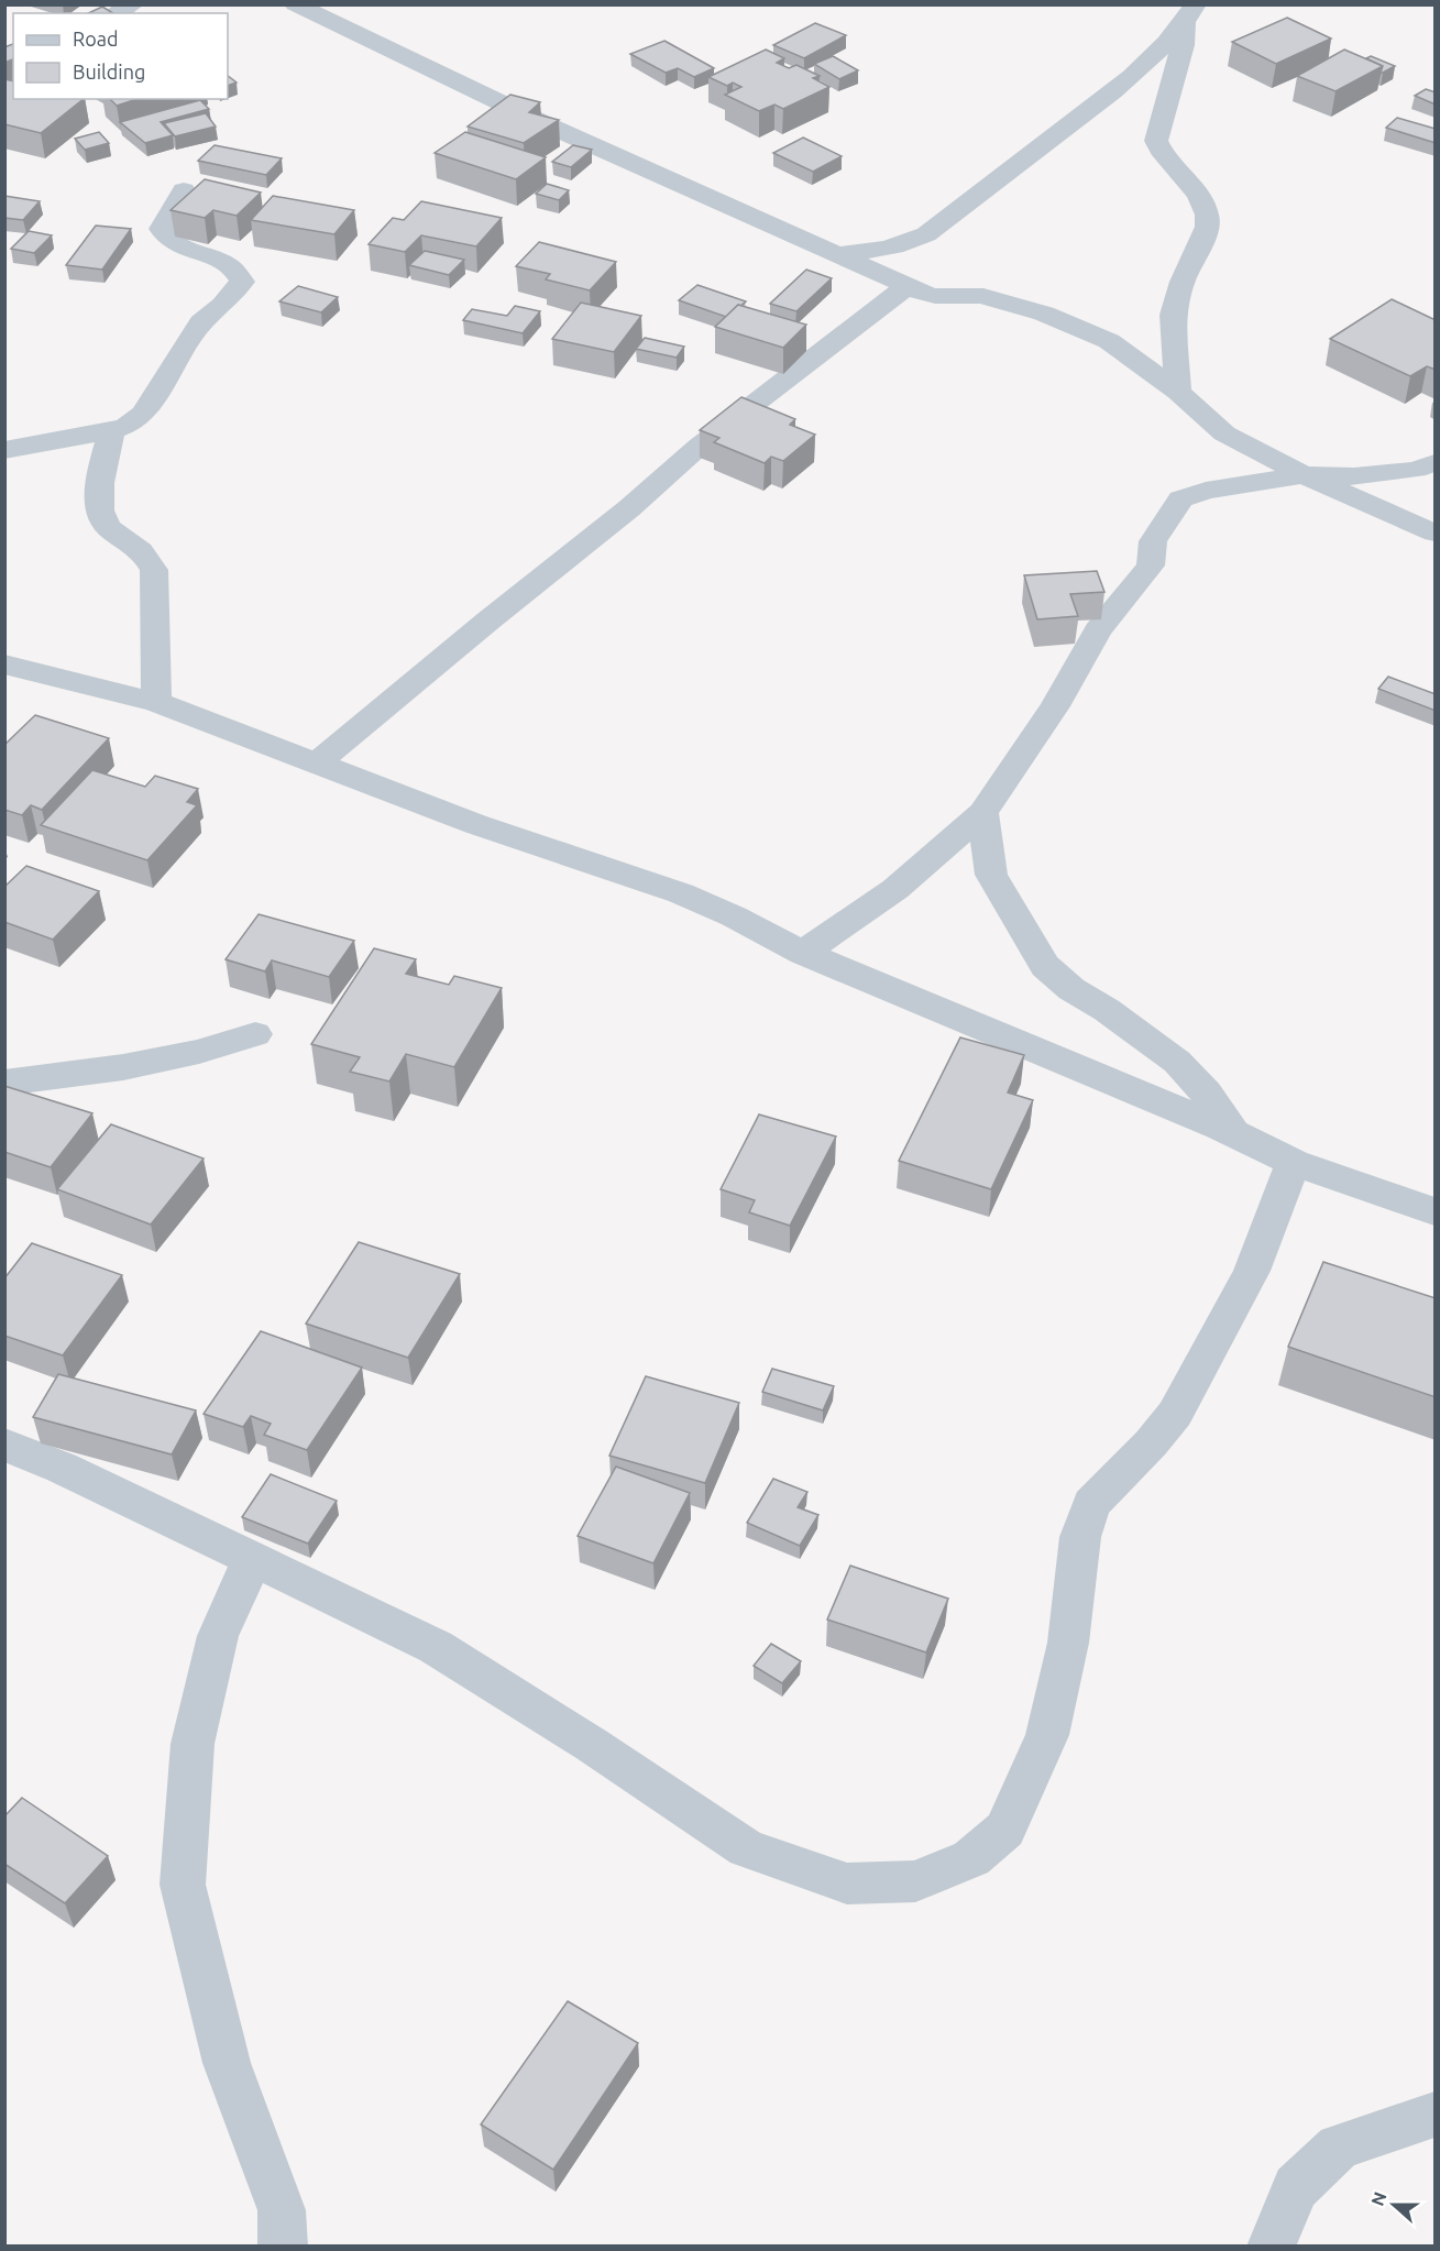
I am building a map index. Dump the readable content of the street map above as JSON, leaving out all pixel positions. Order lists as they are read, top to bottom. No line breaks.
{"legend":["Road","Building"],"north":"left"}
